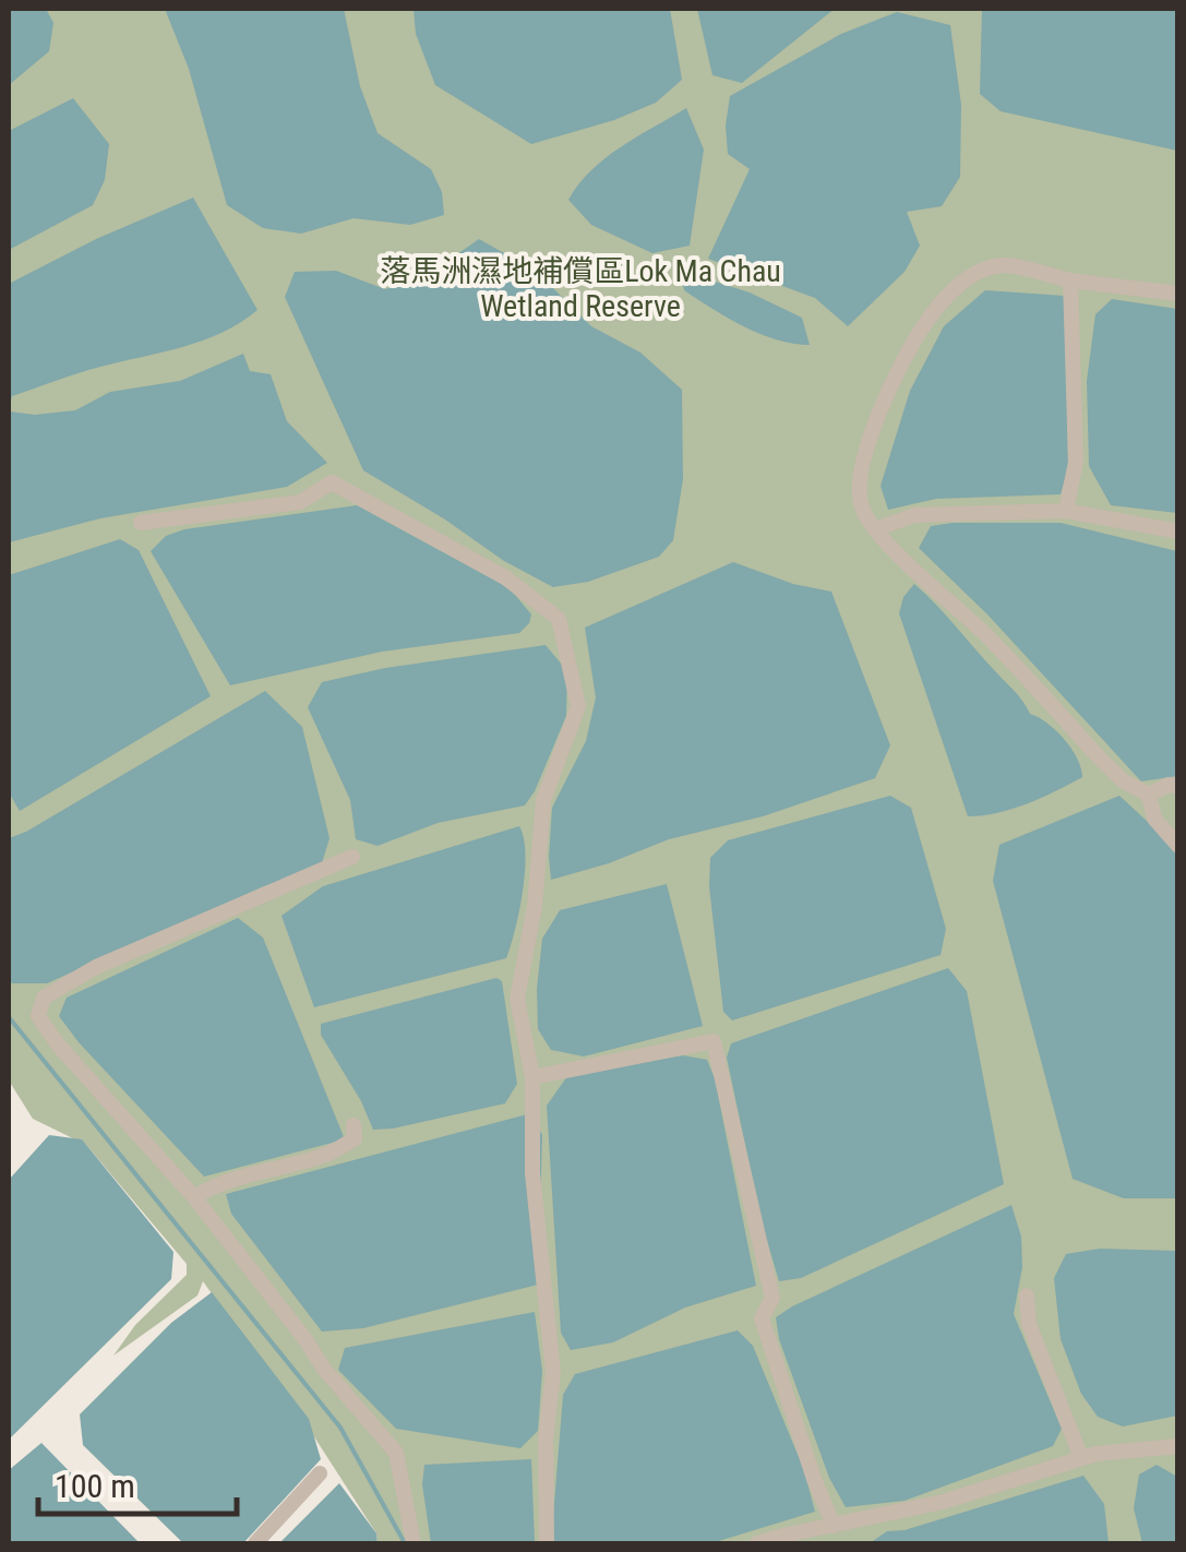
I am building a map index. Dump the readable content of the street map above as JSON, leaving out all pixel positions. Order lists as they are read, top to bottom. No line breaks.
{"parks":["落馬洲濕地補償區Lok Ma Chau Wetland Reserve"],"scale_bar":"100 m"}
